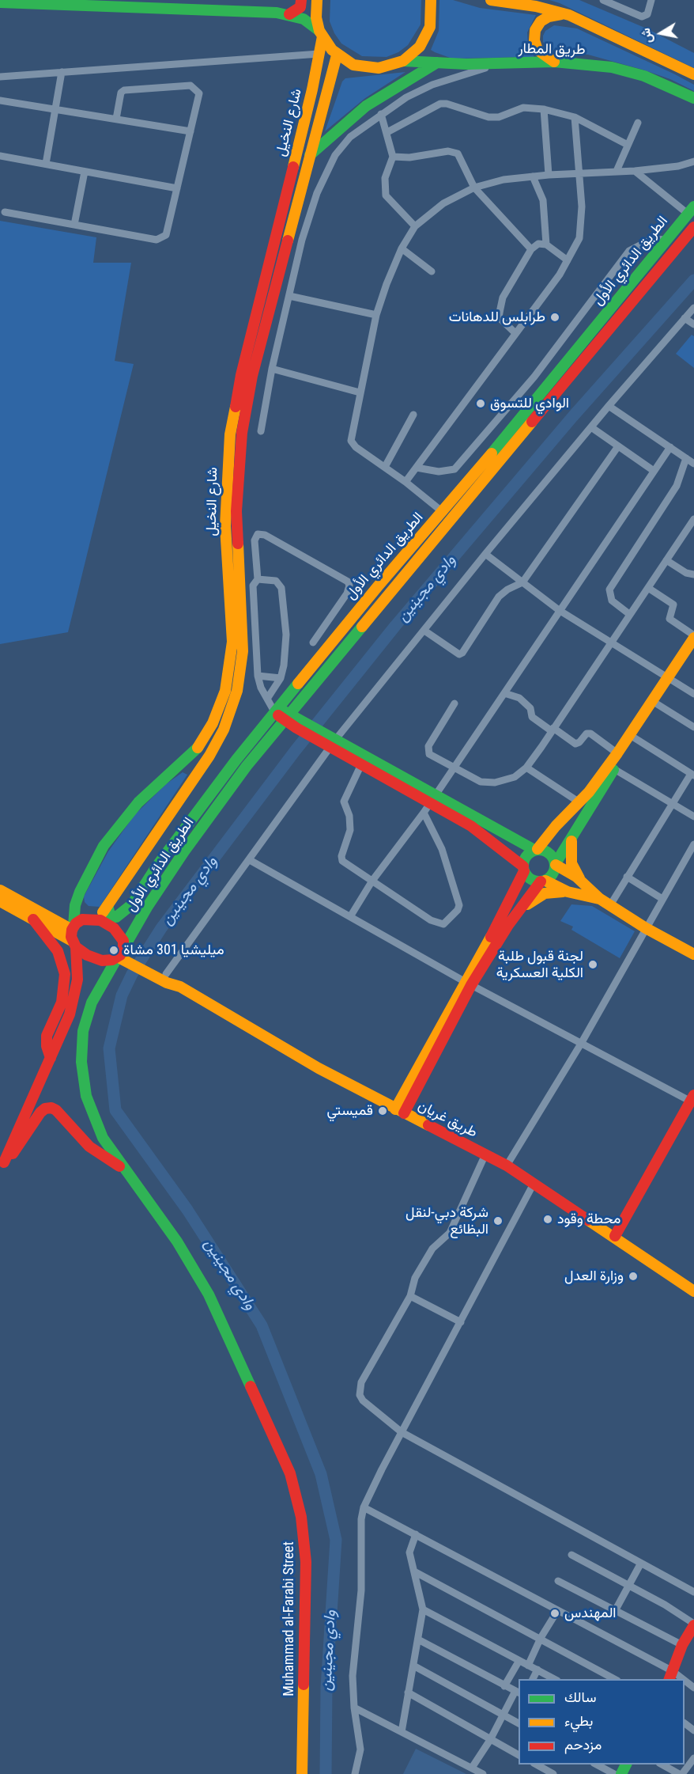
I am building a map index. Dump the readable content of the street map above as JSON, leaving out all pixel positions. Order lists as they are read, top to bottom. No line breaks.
{"streets":{"main road":["طريق المطار","شارع النخيل","الطريق الدائري الأول","طريق غريان","Muhammad al-Farabi Street"]},"crossings":[["شارع النخيل","الطريق الدائري الأول"],["الطريق الدائري الأول","طريق غريان"],["الطريق الدائري الأول","Muhammad al-Farabi Street"],["طريق غريان","Muhammad al-Farabi Street"]],"water":["وادي مجينين"],"places":["طرابلس للدهانات","الوادي للتسوق","ميليشيا 301 مشاة","لجنة قبول طلبة الكلية العسكرية","قميستي","محطة وقود","شركة دبي-لنقل البظائع","وزارة العدل","المهندس"],"legend":["سالك","بطيء","مزدحم"],"north":"left"}
